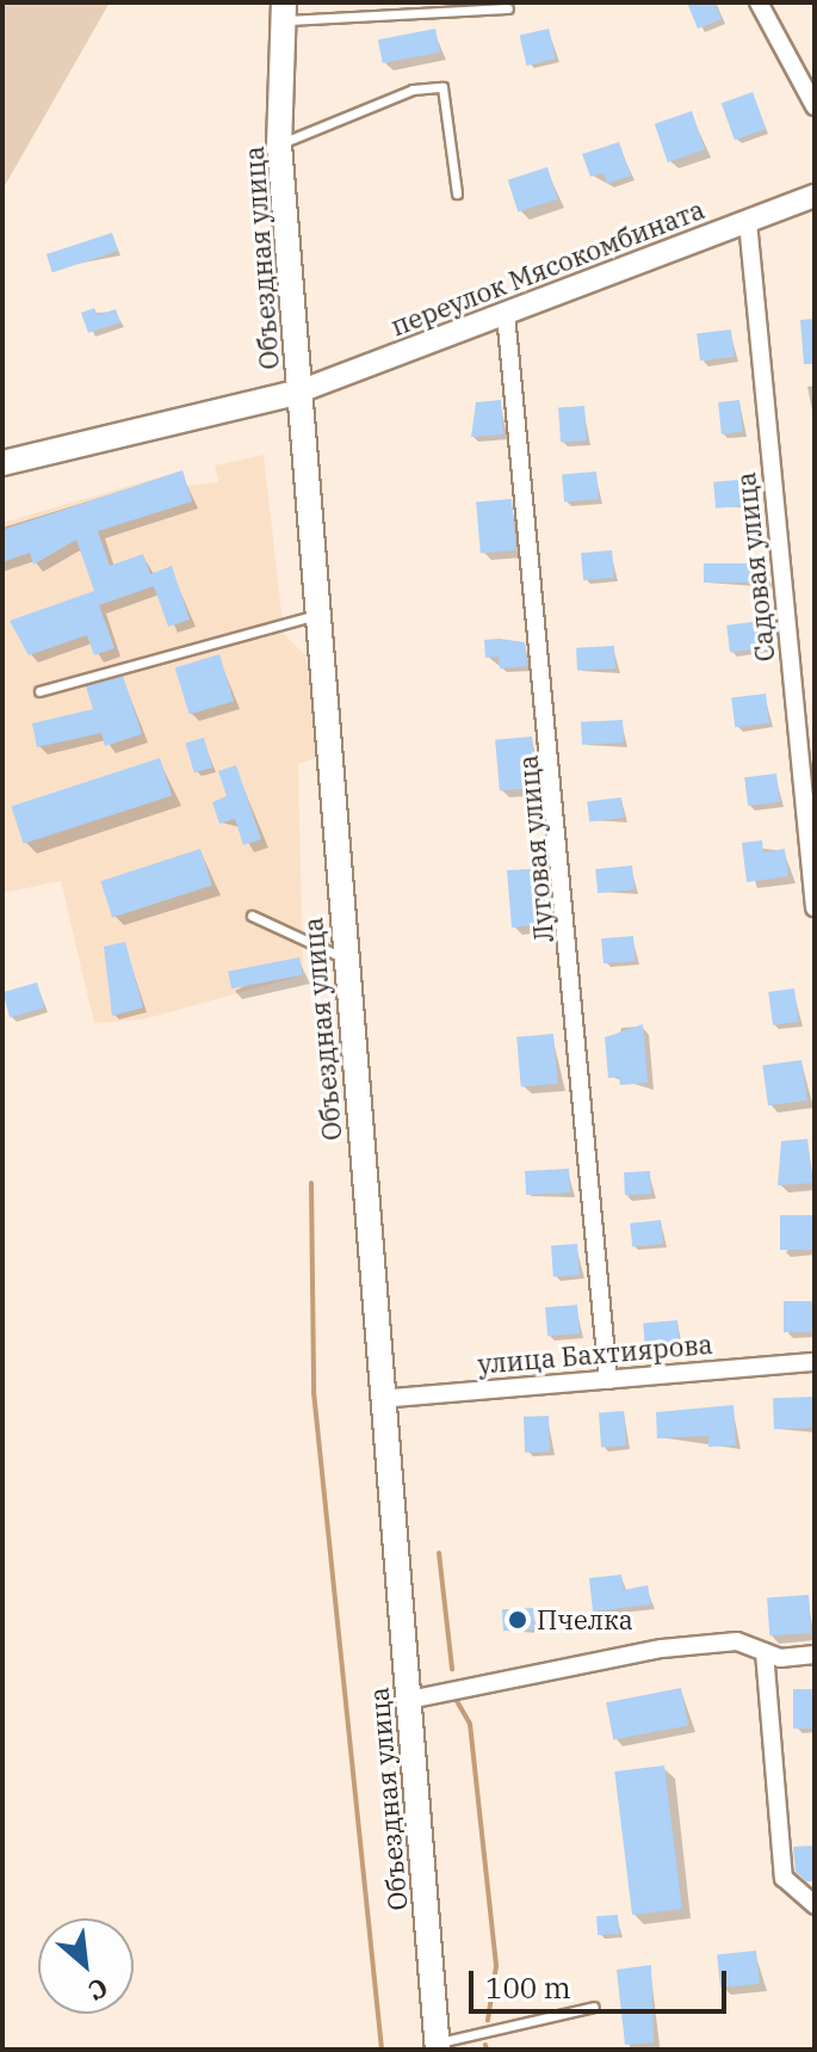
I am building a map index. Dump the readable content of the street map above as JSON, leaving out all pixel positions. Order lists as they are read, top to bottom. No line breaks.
{"streets":{"main road":["Объездная улица"],"street":["переулок Мясокомбината","Садовая улица","Луговая улица","улица Бахтиярова"]},"crossings":[["Объездная улица","переулок Мясокомбината"],["Объездная улица","улица Бахтиярова"],["переулок Мясокомбината","Садовая улица"],["переулок Мясокомбината","Луговая улица"],["Луговая улица","улица Бахтиярова"]],"places":["Пчелка"],"scale_bar":"100 m","north":"bottom right"}
